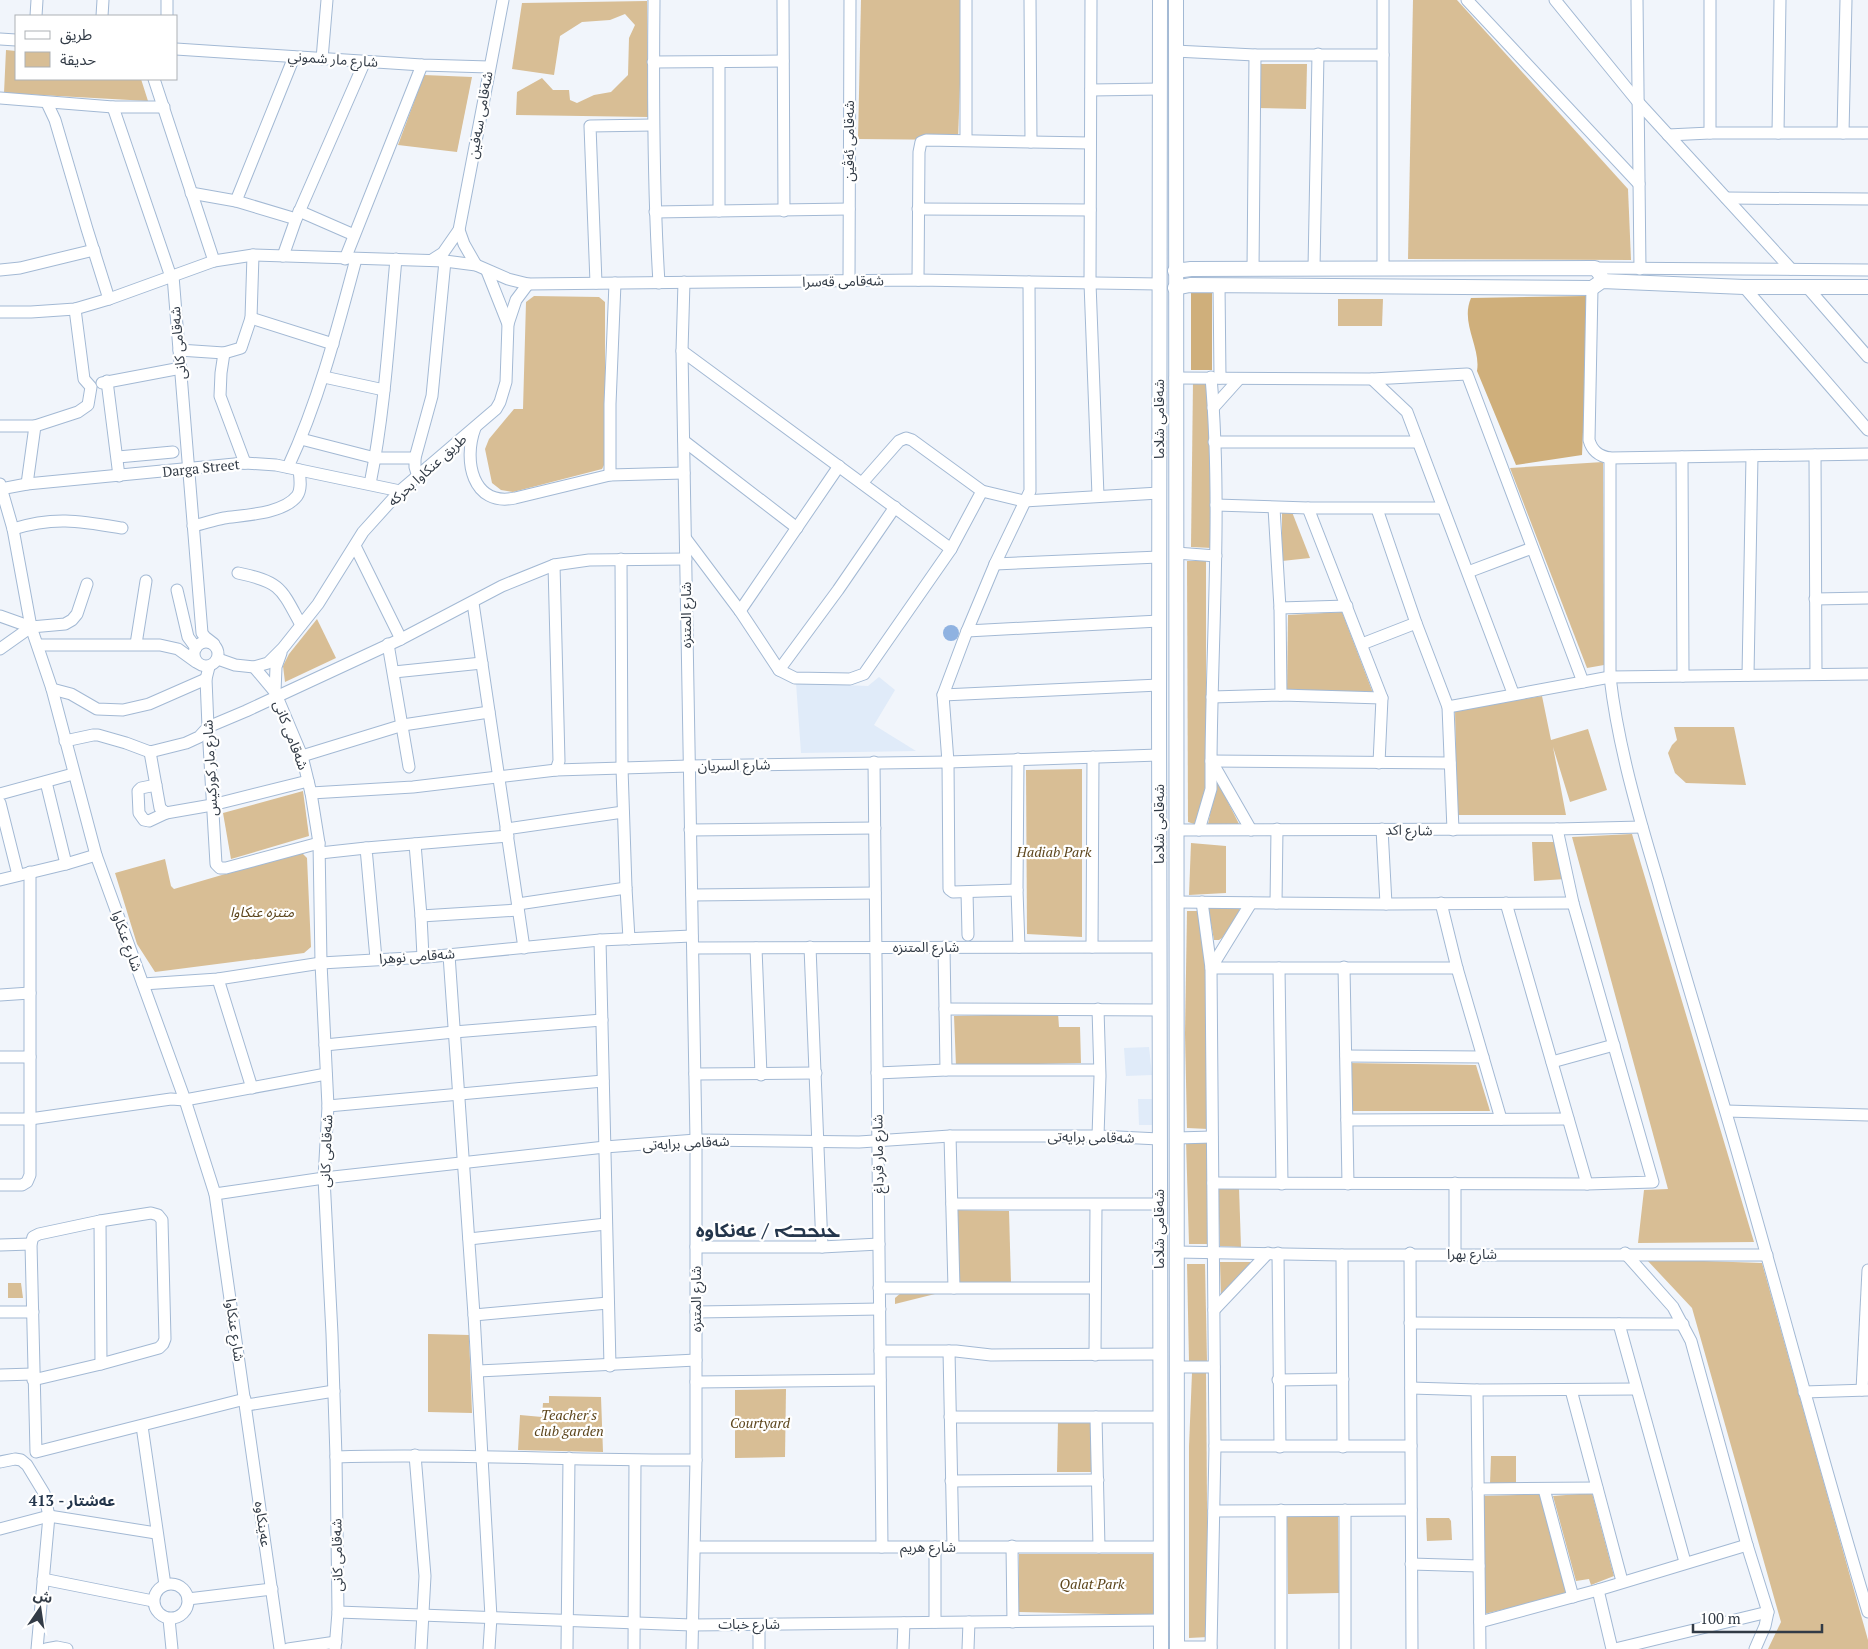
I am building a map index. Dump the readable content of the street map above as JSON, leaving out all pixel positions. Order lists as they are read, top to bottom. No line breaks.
{"streets":{"main road":["شەقامی شلاما"],"street":["شارع مار شموني","شەقامی سەفین","شەقامی ئەڤین","شەقامی قەسرا","شەقامی کانی","Darga Street","طريق عنكاوا بحركه","شارع المتنزه","شارع السريان","شارع مار كوركيس","شارع اكد","شارع عنكاوا","شەقامی نوهرا","شەقامی برایەتی","شارع مار قرداغ","شارع بهرا","عەینکاوە","شارع هريم","شارع خبات"]},"crossings":[["شارع مار شموني","شەقامی سەفین"],["شەقامی ئەڤین","شەقامی قەسرا"],["شەقامی قەسرا","شەقامی شلاما"],["شەقامی قەسرا","طريق عنكاوا بحركه"],["شەقامی قەسرا","شارع المتنزه"],["شەقامی کانی","Darga Street"],["شەقامی کانی","طريق عنكاوا بحركه"],["شەقامی کانی","شارع السريان"],["شەقامی کانی","شارع مار كوركيس"],["شەقامی کانی","شەقامی نوهرا"],["شەقامی کانی","شەقامی برایەتی"],["شەقامی کانی","شارع خبات"],["شەقامی شلاما","شارع المتنزه"],["شەقامی شلاما","شارع السريان"],["شەقامی شلاما","شارع اكد"],["شەقامی شلاما","شەقامی برایەتی"],["شەقامی شلاما","شارع بهرا"],["شەقامی شلاما","شارع هريم"],["شەقامی شلاما","شارع خبات"],["Darga Street","طريق عنكاوا بحركه"],["Darga Street","شارع عنكاوا"],["شارع المتنزه","شارع السريان"],["شارع المتنزه","شەقامی نوهرا"],["شارع المتنزه","شەقامی برایەتی"],["شارع المتنزه","شارع مار قرداغ"],["شارع المتنزه","شارع هريم"],["شارع المتنزه","شارع خبات"],["شارع السريان","شارع مار قرداغ"],["شارع عنكاوا","شەقامی نوهرا"],["شارع عنكاوا","شەقامی برایەتی"],["شارع عنكاوا","عەینکاوە"],["شەقامی برایەتی","شارع مار قرداغ"],["شارع مار قرداغ","شارع هريم"]],"districts":["ܥܢܟܒܐ / عەنکاوە","عه‌شتار - 413"],"parks":["Hadiab Park","متنزه عنكاوا","Teacher's club garden","Courtyard","Qalat Park"],"legend":["طريق","حديقة"],"scale_bar":"100 m","north":"top"}
